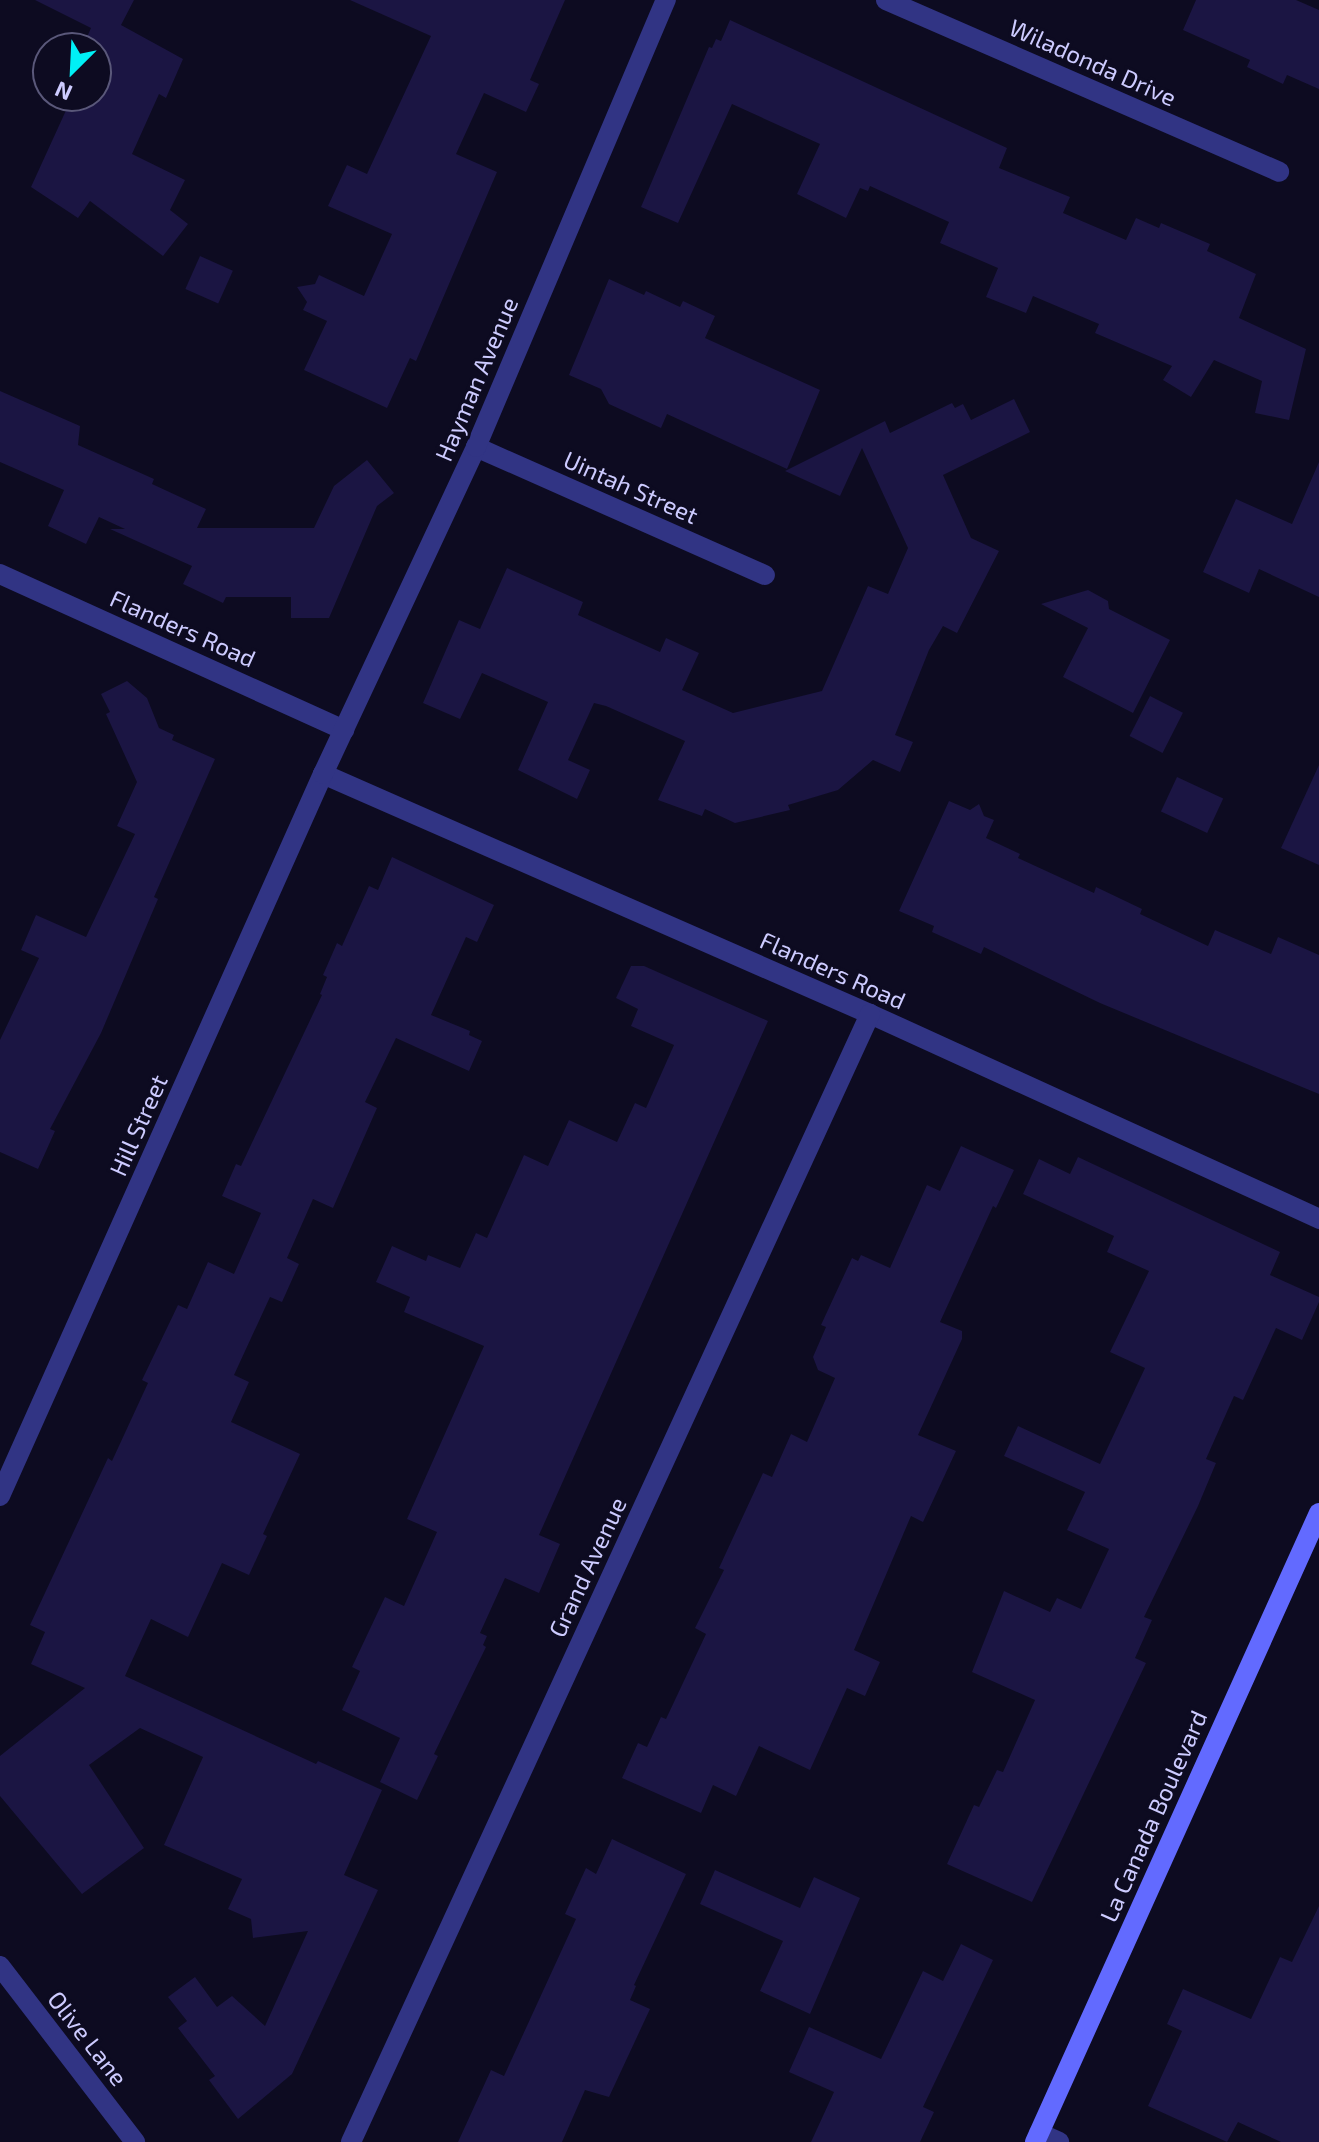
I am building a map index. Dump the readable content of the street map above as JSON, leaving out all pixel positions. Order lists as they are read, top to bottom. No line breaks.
{"streets":{"street":["Wiladonda Drive","Hayman Avenue","Uintah Street","Flanders Road","Hill Street","Grand Avenue","La Canada Boulevard","Olive Lane"]},"crossings":[["Hayman Avenue","Uintah Street"],["Hayman Avenue","Flanders Road"],["Hayman Avenue","Hill Street"],["Flanders Road","Hill Street"],["Flanders Road","Grand Avenue"]],"north":"bottom left"}
